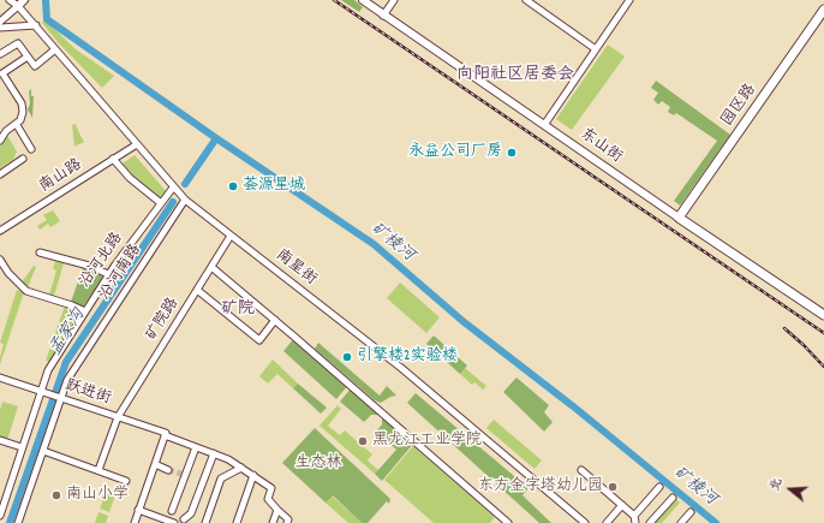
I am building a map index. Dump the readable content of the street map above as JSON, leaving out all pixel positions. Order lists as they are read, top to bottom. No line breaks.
{"streets":{"highway":["园区路","东山街"],"street":["南山路","沿河北路","南星街","沿河南路","矿院路","跃进街"]},"crossings":[["园区路","东山街"],["南山路","南星街"],["沿河北路","南星街"],["沿河北路","跃进街"],["南星街","沿河南路"],["南星街","矿院路"],["沿河南路","跃进街"],["矿院路","跃进街"]],"districts":["向阳社区居委会","矿院"],"water":["矿棱河","孟家沟"],"parks":["生态林"],"places":["永益公司厂房","荟源星城","引擎楼2实验楼","黑龙江工业学院","东方金字塔幼儿园","南山小学"],"north":"left"}
